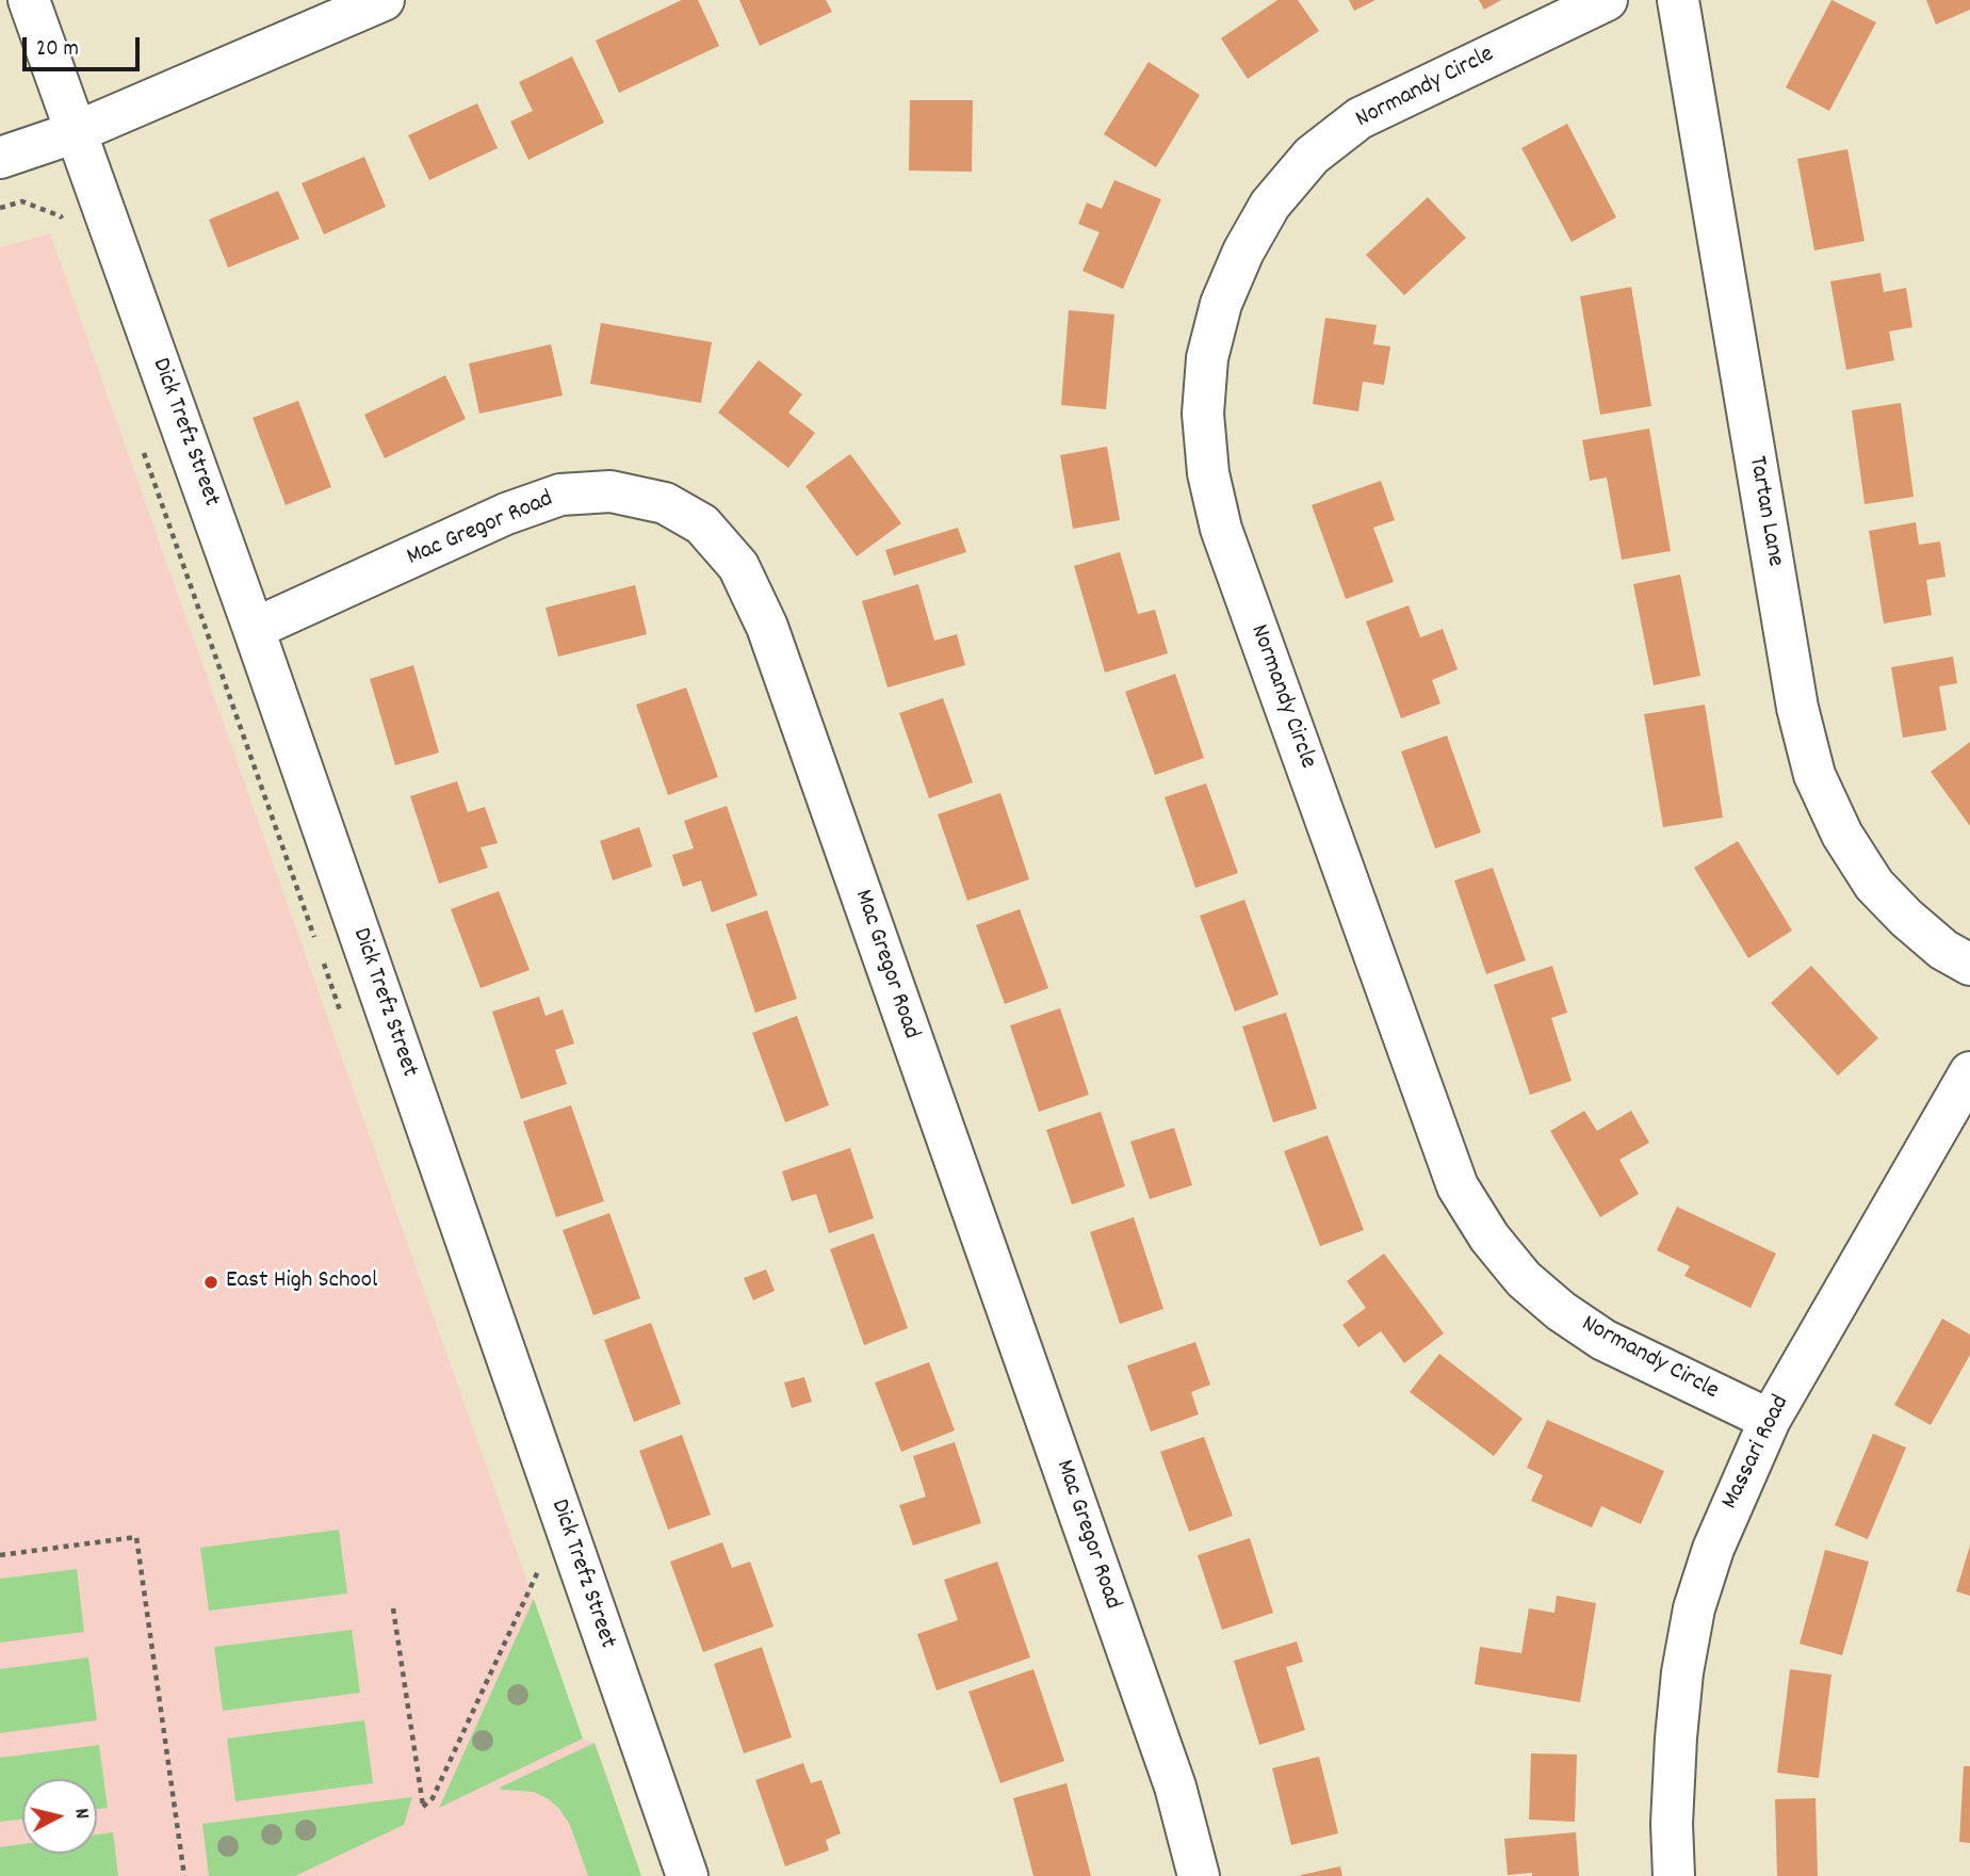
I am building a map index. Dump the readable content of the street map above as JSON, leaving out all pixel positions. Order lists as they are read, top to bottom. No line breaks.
{"streets":{"street":["Normandy Circle","Dick Trefz Street","Tartan Lane","Mac Gregor Road","Massari Road"]},"crossings":[["Normandy Circle","Massari Road"],["Dick Trefz Street","Mac Gregor Road"]],"places":["East High School"],"scale_bar":"20 m","north":"right"}
